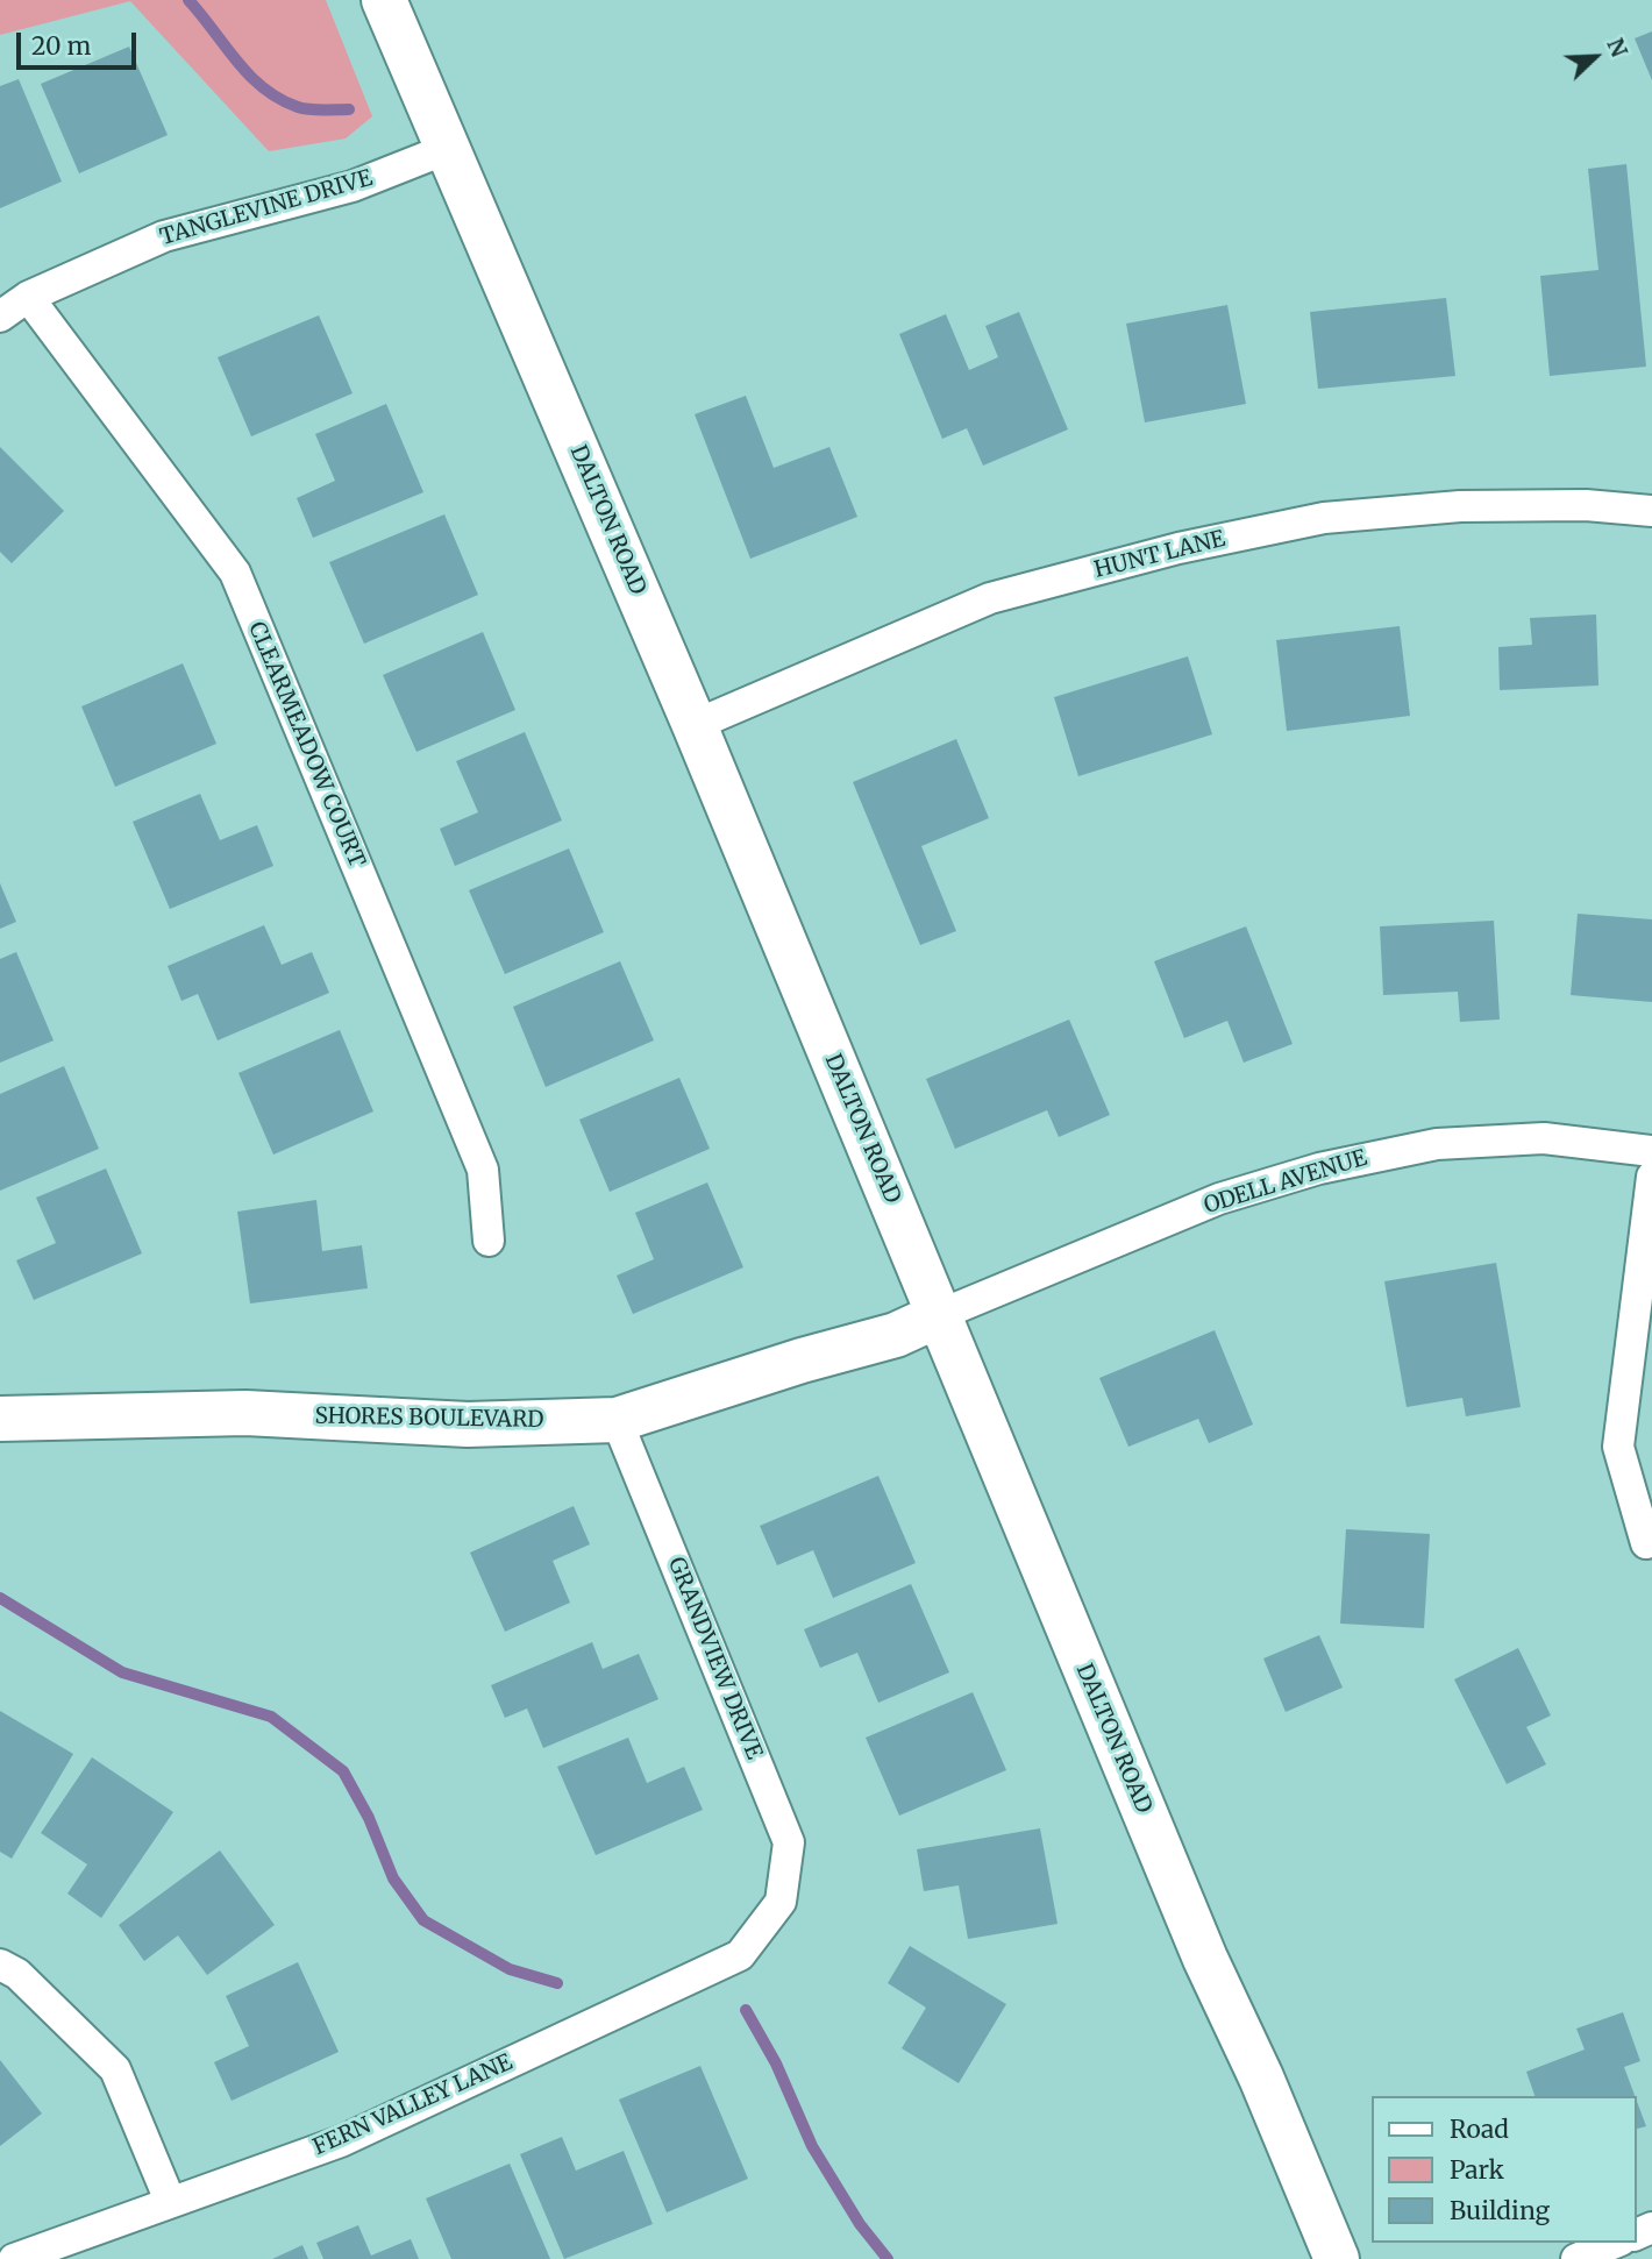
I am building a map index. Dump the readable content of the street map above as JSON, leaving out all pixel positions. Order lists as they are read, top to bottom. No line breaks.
{"streets":{"street":["TANGLEVINE DRIVE","DALTON ROAD","HUNT LANE","CLEARMEADOW COURT","ODELL AVENUE","SHORES BOULEVARD","GRANDVIEW DRIVE","FERN VALLEY LANE"]},"crossings":[["TANGLEVINE DRIVE","DALTON ROAD"],["TANGLEVINE DRIVE","CLEARMEADOW COURT"],["DALTON ROAD","HUNT LANE"],["DALTON ROAD","ODELL AVENUE"],["DALTON ROAD","SHORES BOULEVARD"],["ODELL AVENUE","SHORES BOULEVARD"],["SHORES BOULEVARD","GRANDVIEW DRIVE"],["GRANDVIEW DRIVE","FERN VALLEY LANE"]],"legend":["Road","Park","Building"],"scale_bar":"20 m","north":"top right"}
